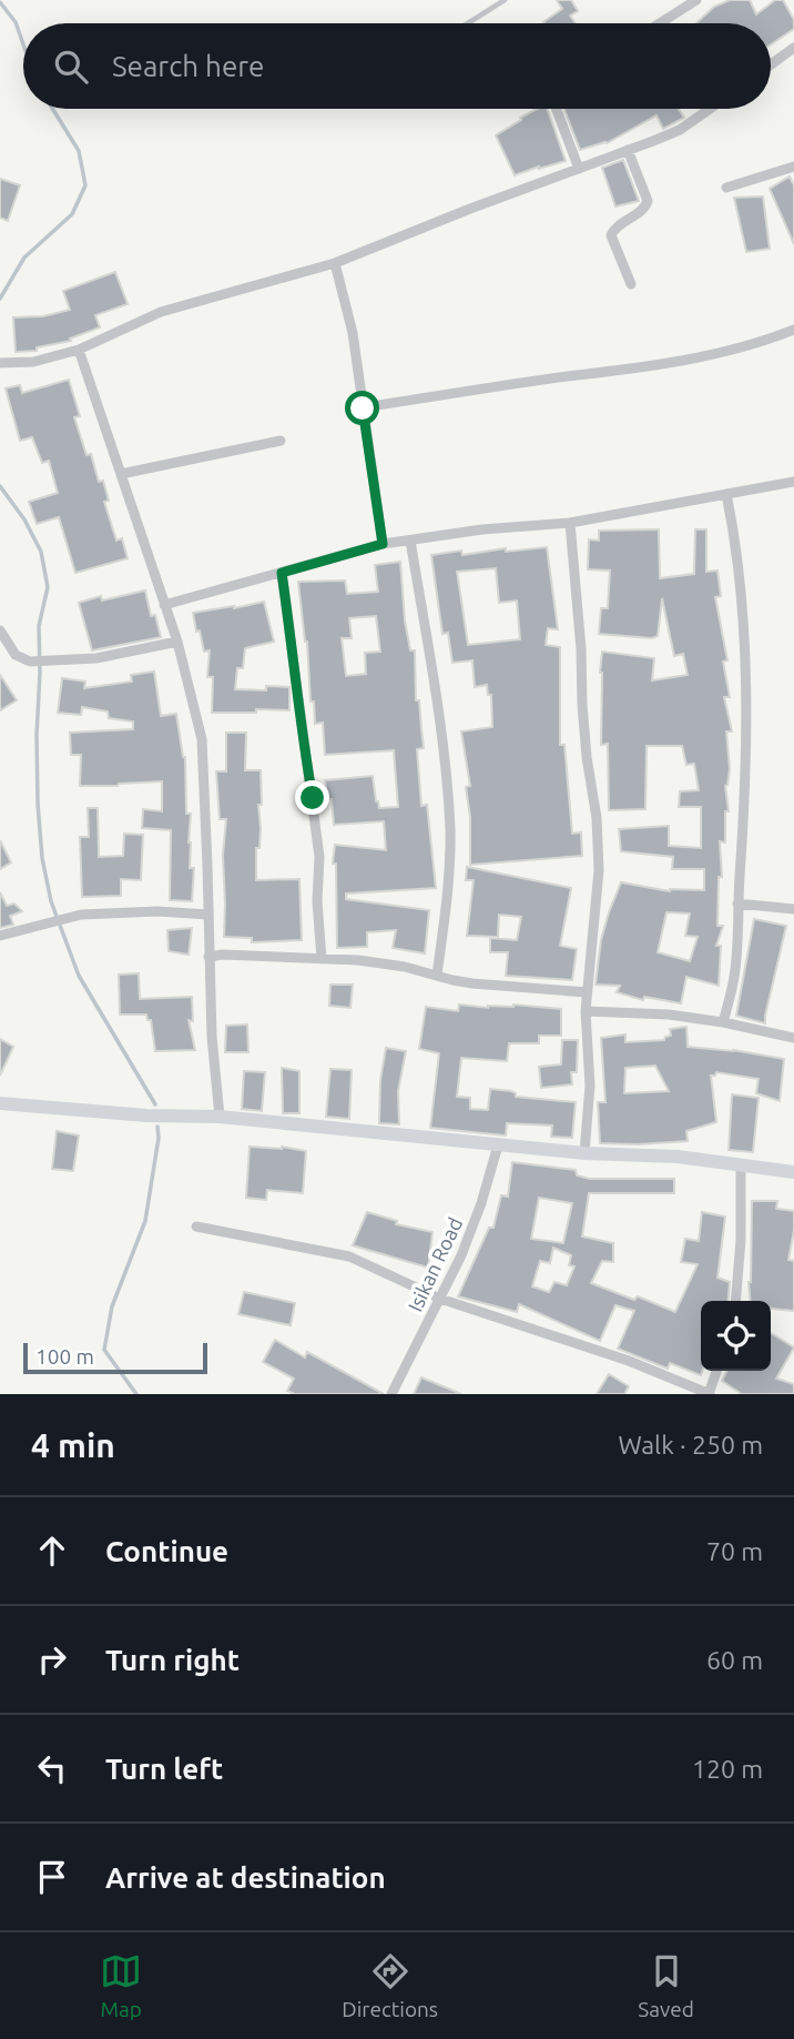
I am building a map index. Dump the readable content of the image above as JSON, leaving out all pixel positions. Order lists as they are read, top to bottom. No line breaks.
{"streets":{"street":["Isikan Road"]},"scale_bar":"100 m","page":{"search":"Search here","scale":"100 m","heading":["4 min","Walk · 250 m"],"list":[["Continue","70 m"],["Turn right","60 m"],["Turn left","120 m"],"Arrive at destination"],"nav":["Map","Directions","Saved"]}}
